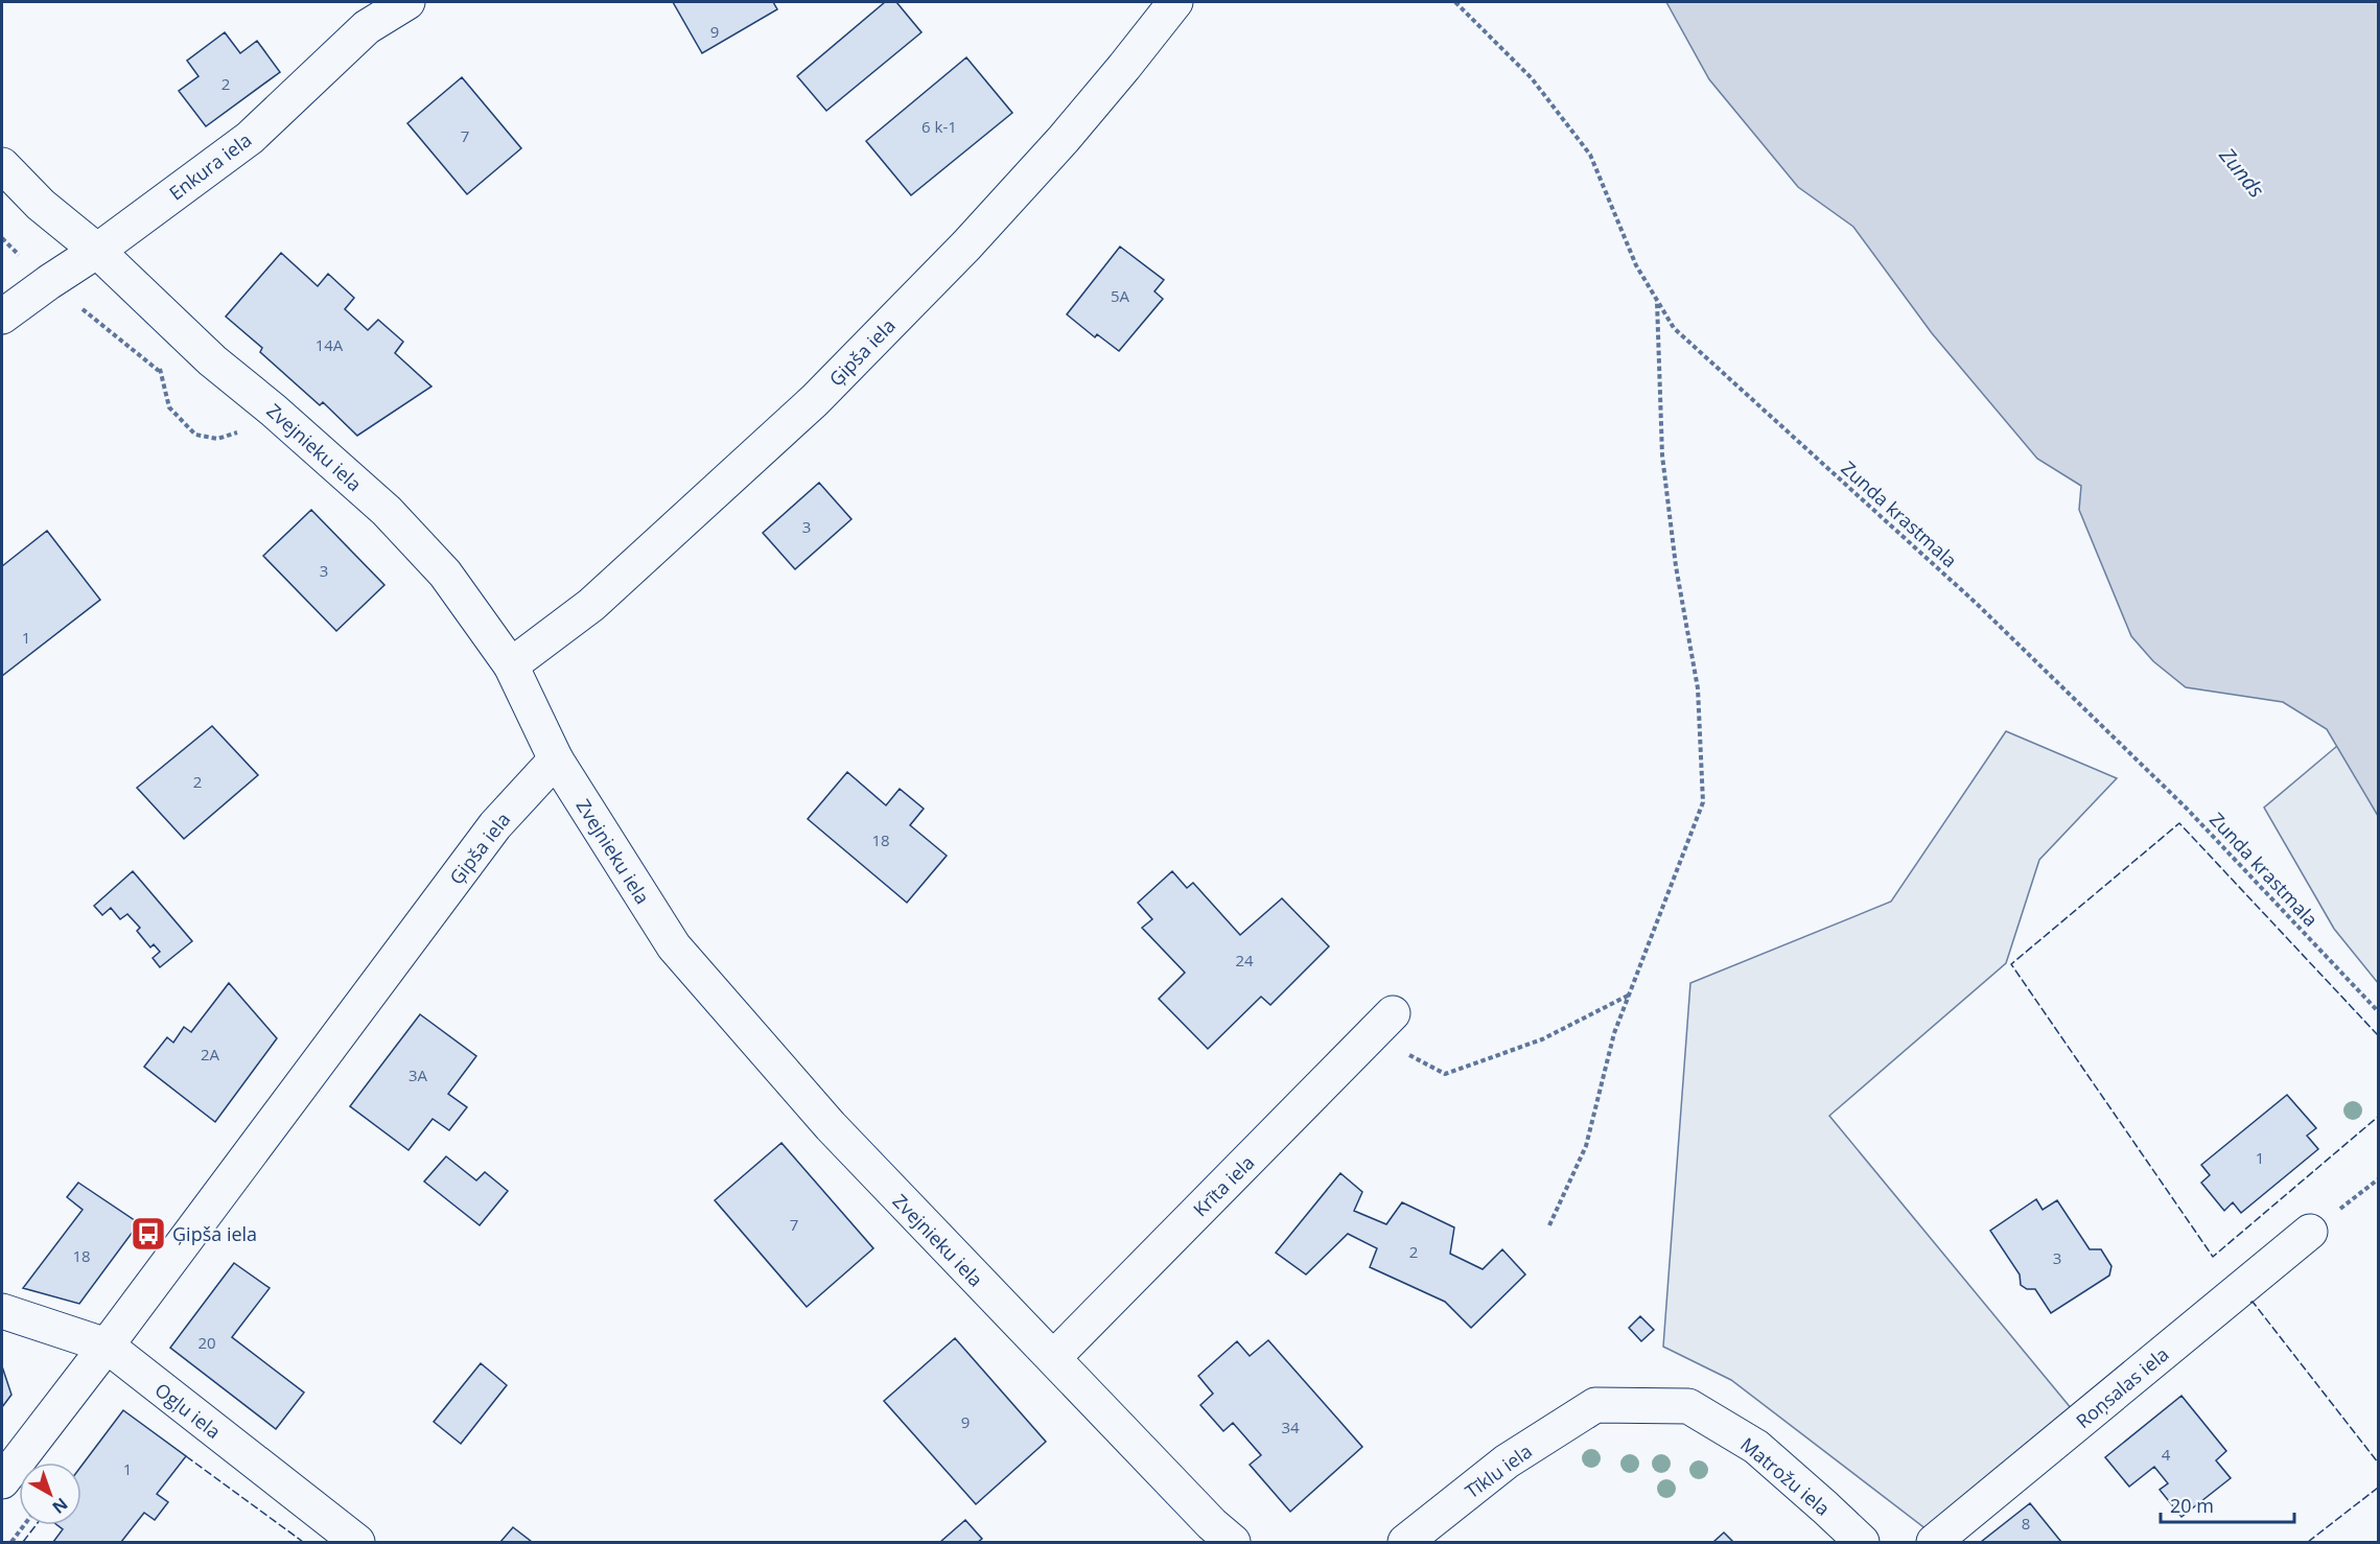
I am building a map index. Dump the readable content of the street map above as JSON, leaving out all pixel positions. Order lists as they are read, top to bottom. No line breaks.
{"streets":{"street":["Enkura iela","Ģipša iela","Zvejnieku iela","Krīta iela","Roņsalas iela","Ogļu iela","Tīklu iela","Matrožu iela"],"path":["Zunda krastmala"]},"crossings":[["Enkura iela","Zvejnieku iela"],["Ģipša iela","Zvejnieku iela"],["Ģipša iela","Ogļu iela"],["Zvejnieku iela","Krīta iela"],["Tīklu iela","Matrožu iela"]],"water":["Zunds"],"places":{"bus stop":["Ģipša iela"]},"house_numbers":["9","2","6 k-1","7","5A","14A","3","3","1","2","18","24","2A","3A","1","7","2","18","3","20","9","34","4","1","8"],"scale_bar":"20 m","north":"bottom right"}
